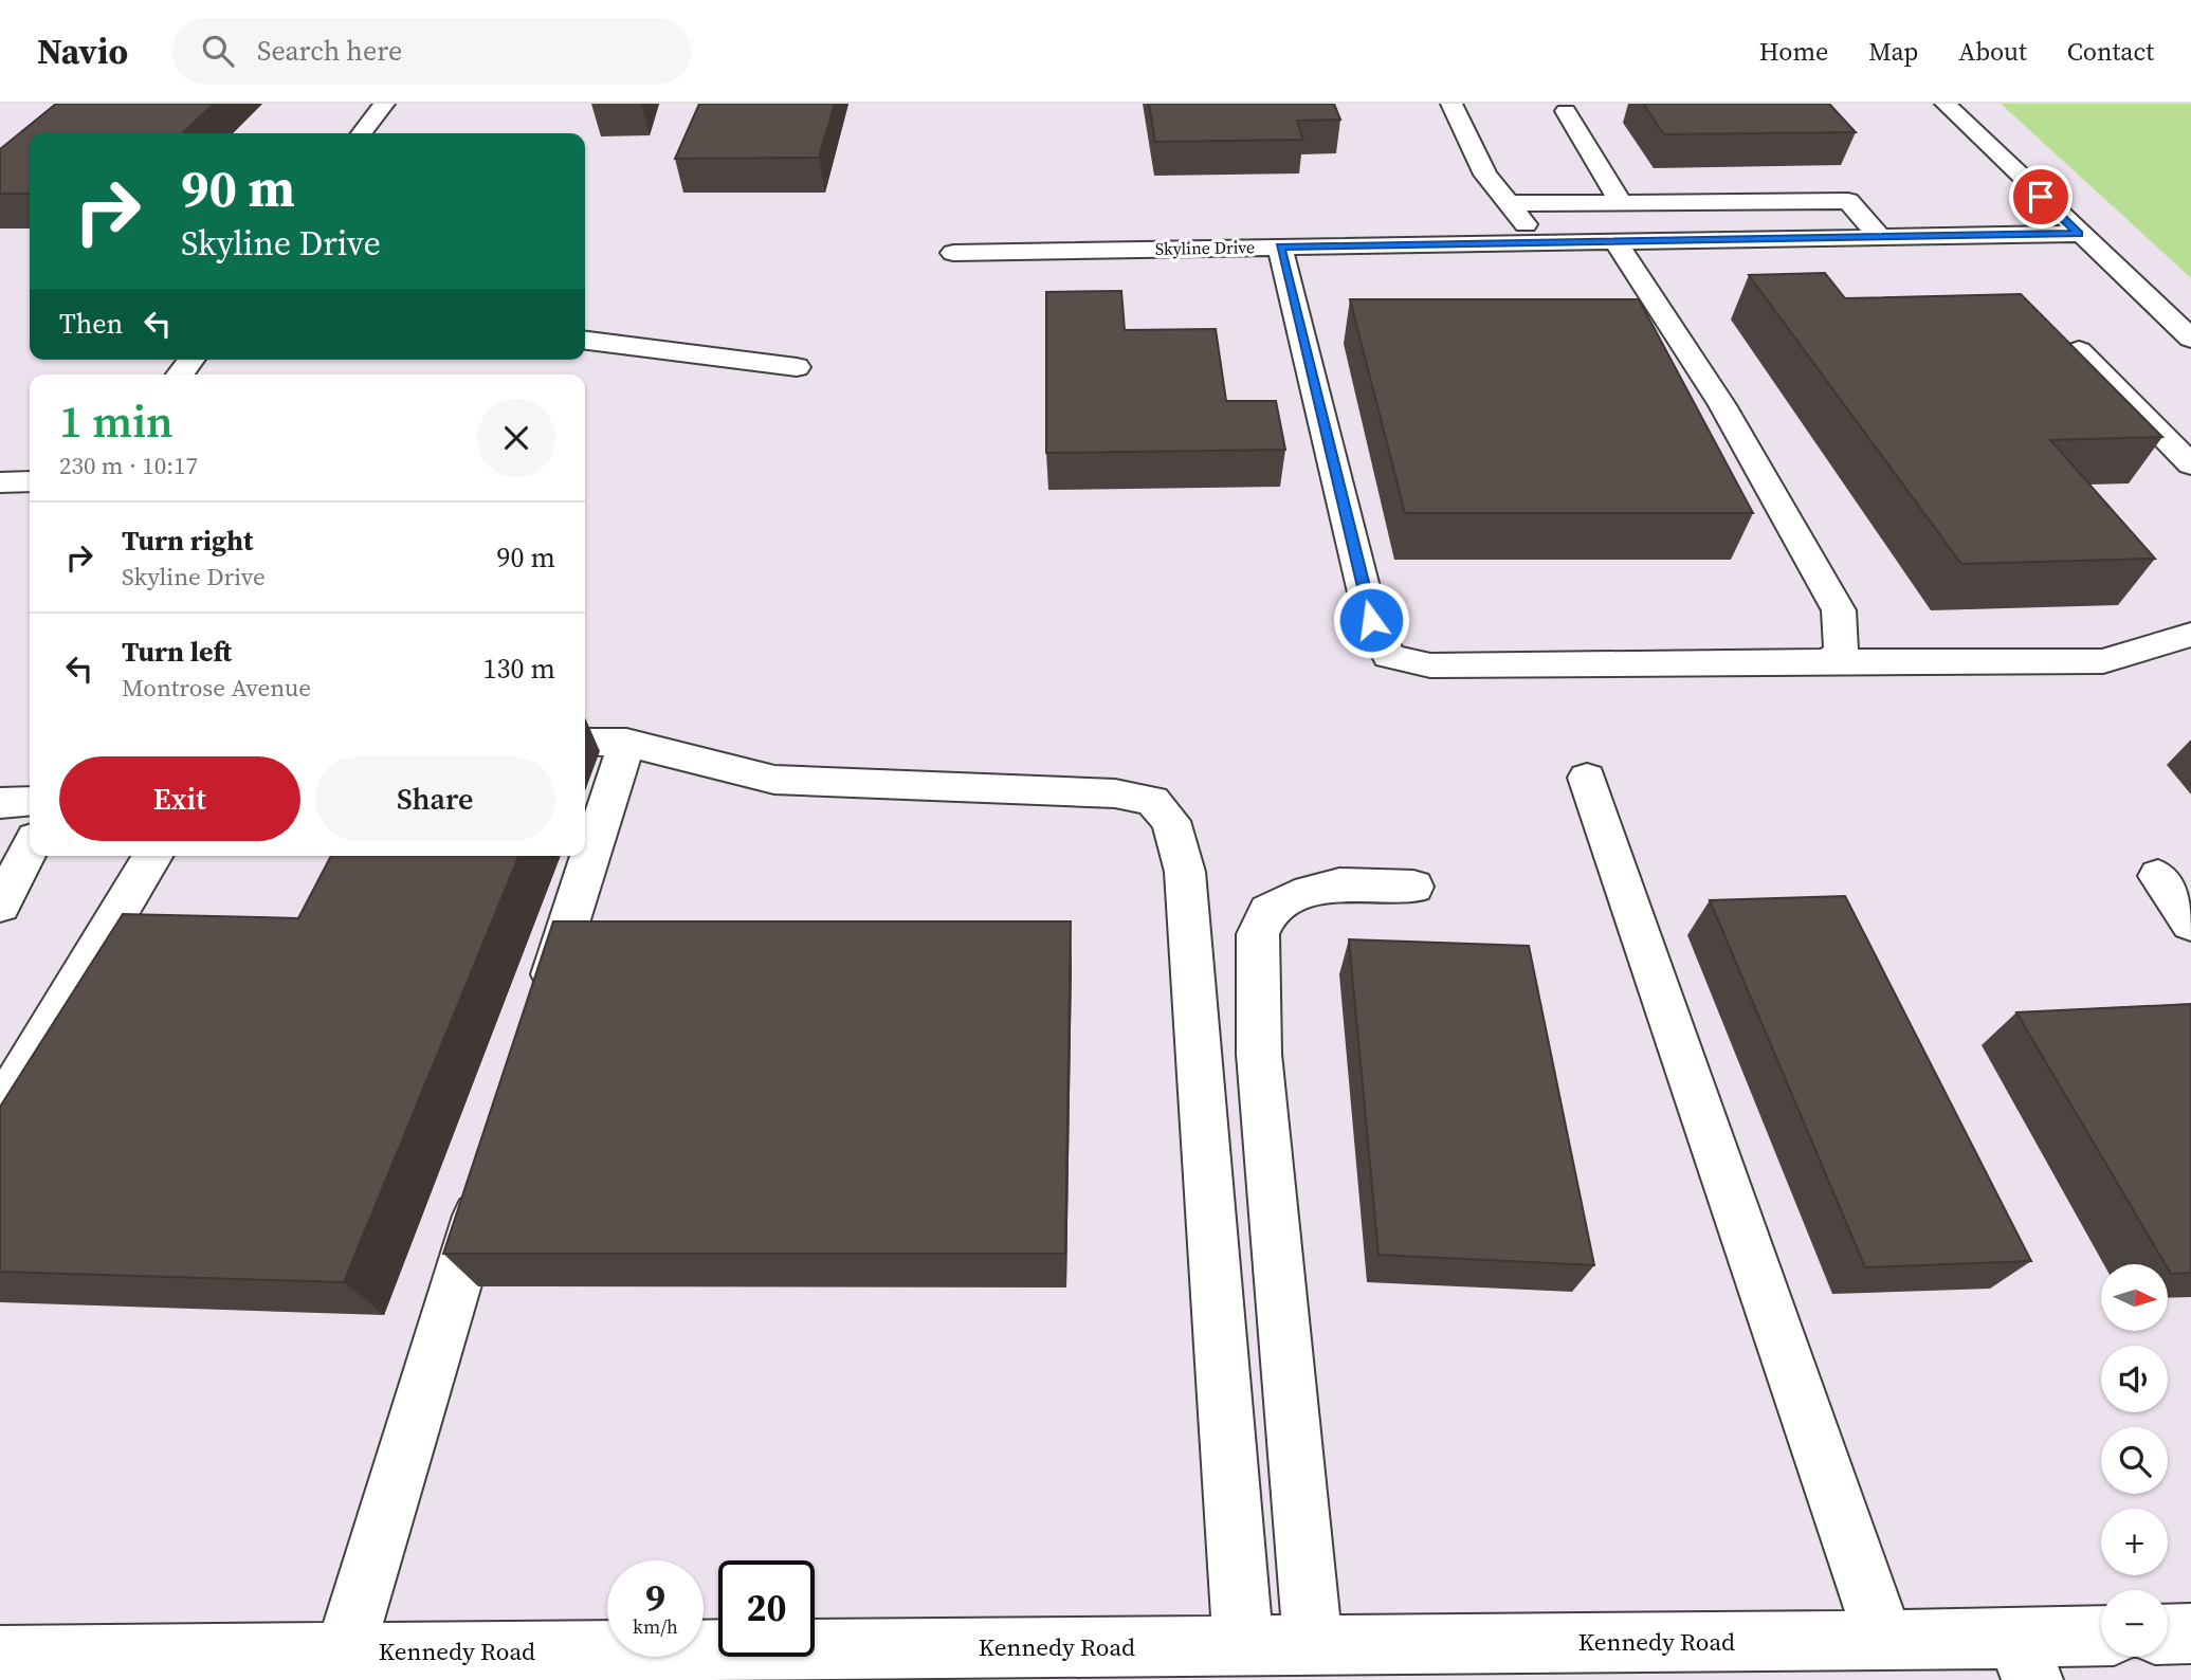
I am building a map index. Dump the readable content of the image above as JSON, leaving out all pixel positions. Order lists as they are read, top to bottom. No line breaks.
{"streets":{"street":["Skyline Drive","Kennedy Road"]},"north":"right","page":{"header":"Navio","search":"Search here","nav":["Home","Map","About","Contact"],"turn":["90 m","Skyline Drive"],"then":"Then","heading":["1 min","230 m · 10:17"],"list":[{"name":"Turn right","note":"Skyline Drive","value":"90 m"},{"name":"Turn left","note":"Montrose Avenue","value":"130 m"}],"buttons":["Exit","Share"],"map_buttons":["+","−"],"speed":"9 km/h","limit":"20"}}
